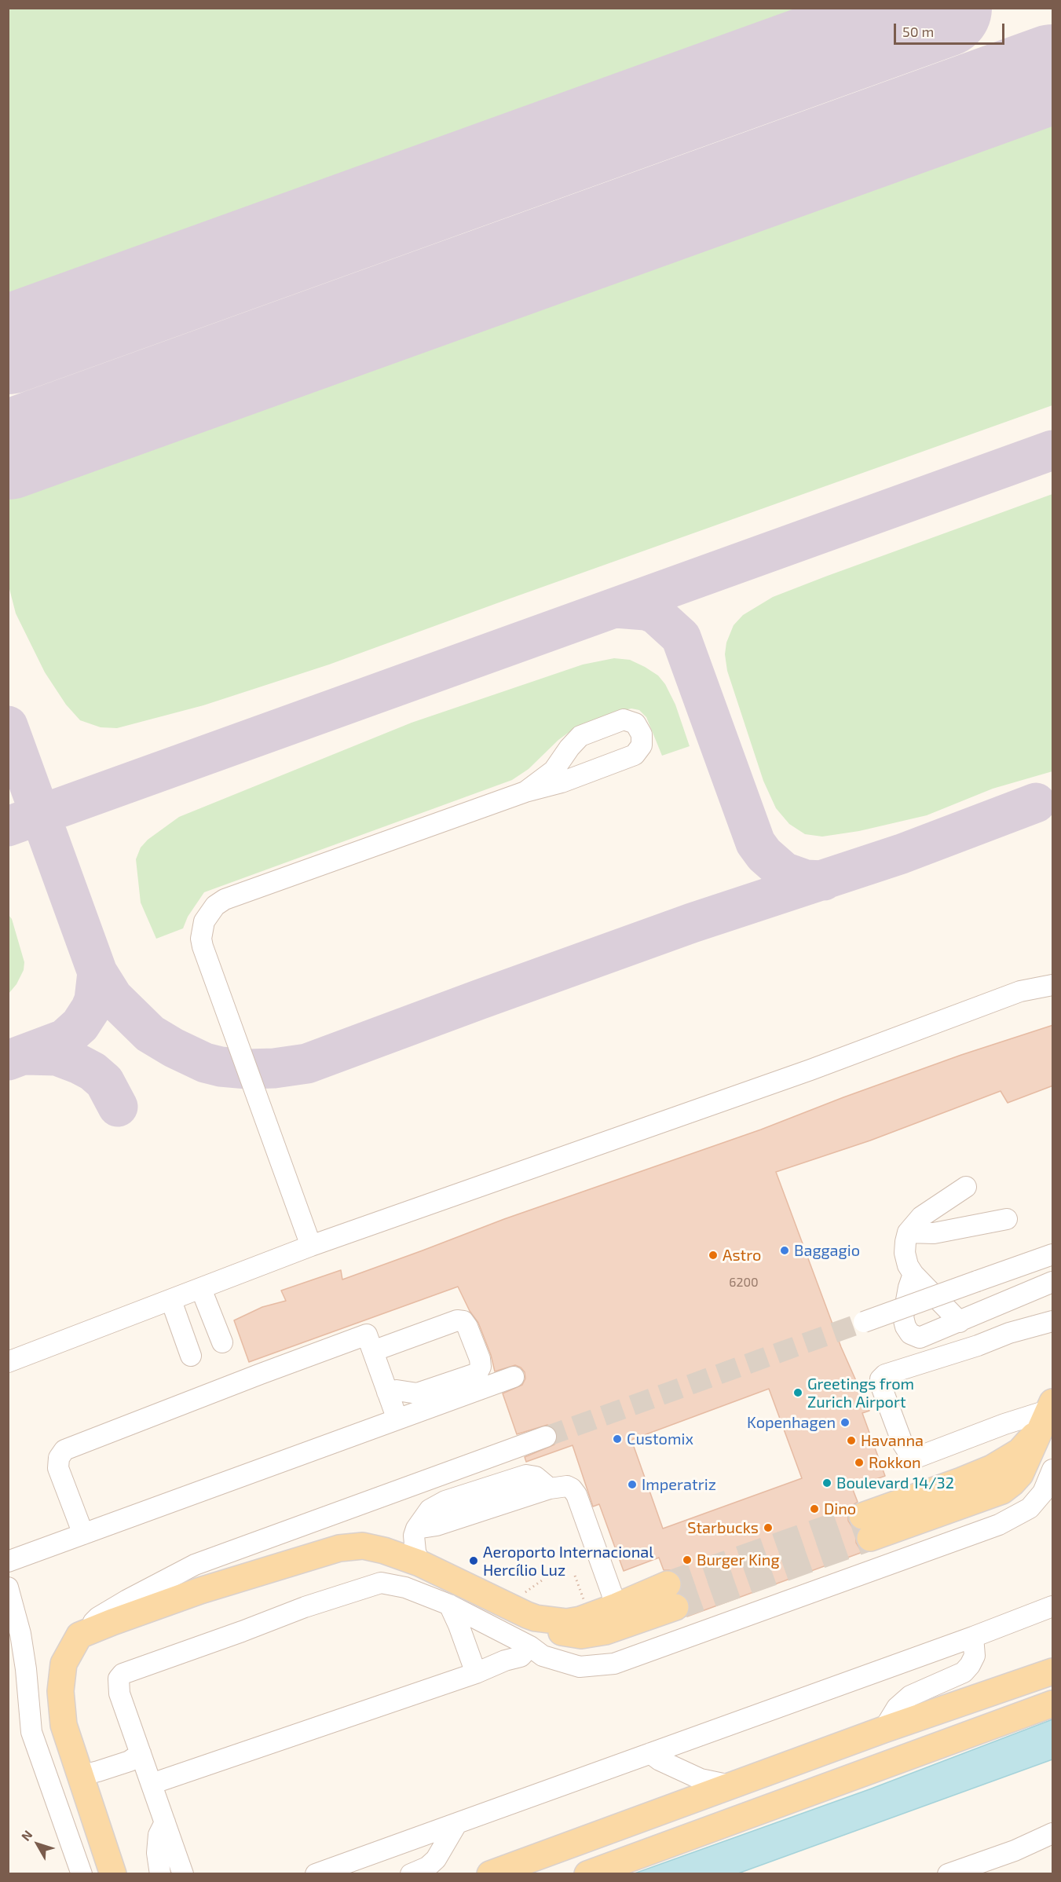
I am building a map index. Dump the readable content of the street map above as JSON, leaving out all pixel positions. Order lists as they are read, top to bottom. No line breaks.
{"places":["Baggagio","Astro","Greetings from Zurich Airport","Kopenhagen","Customix","Havanna","Rokkon","Boulevard 14/32","Imperatriz","Dino","Starbucks","Burger King","Aeroporto Internacional Hercílio Luz"],"house_numbers":["6200"],"scale_bar":"50 m","north":"top left"}
